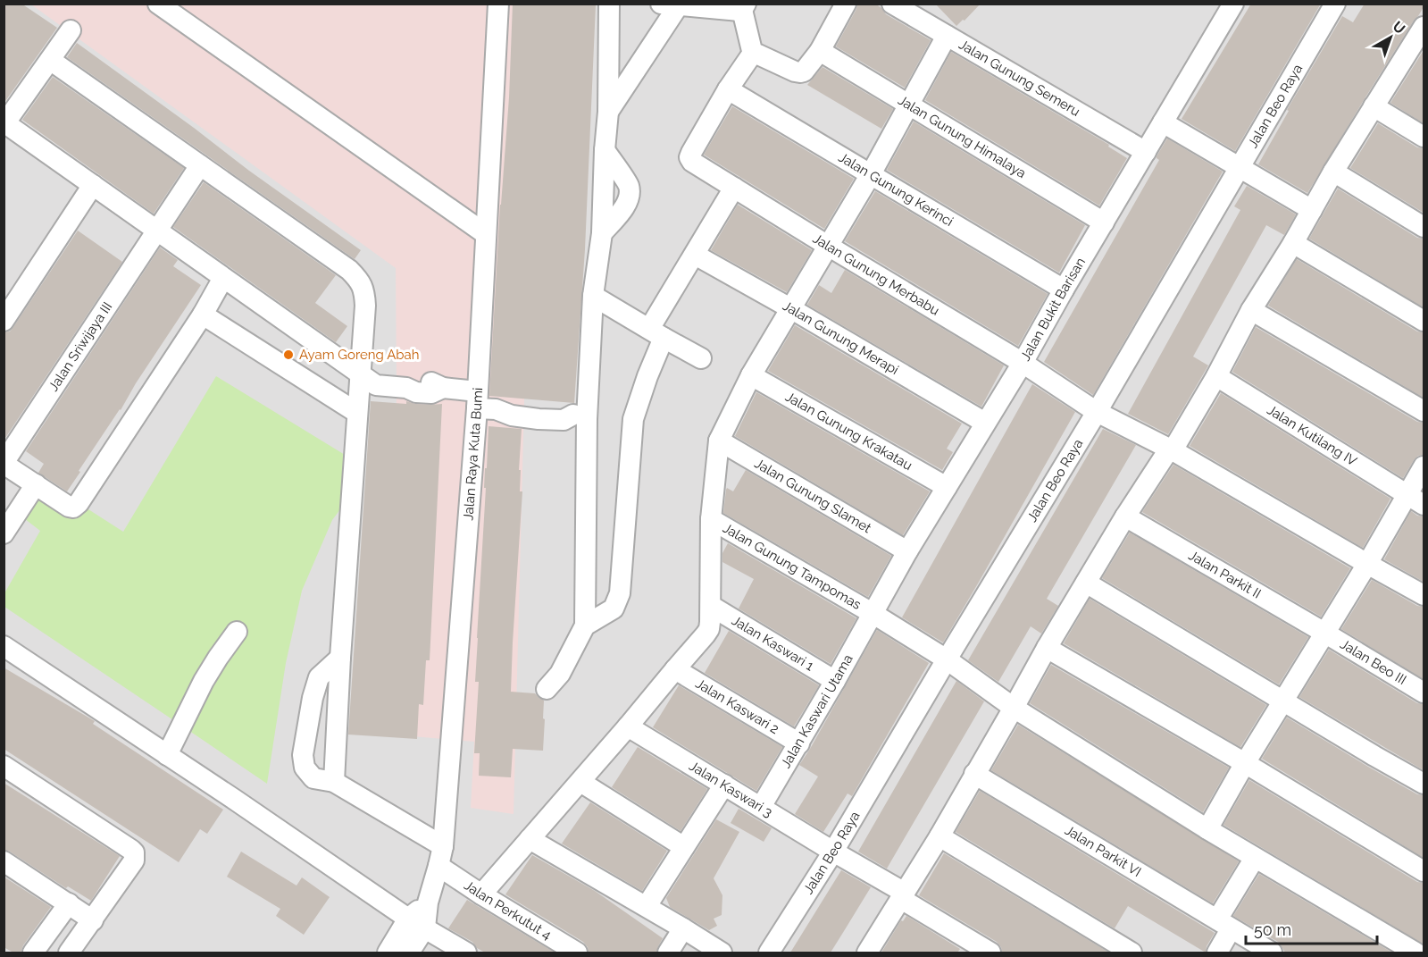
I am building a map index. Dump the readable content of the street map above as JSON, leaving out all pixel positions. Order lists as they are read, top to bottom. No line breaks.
{"streets":{"street":["Jalan Gunung Semeru","Jalan Beo Raya","Jalan Gunung Himalaya","Jalan Gunung Kerinci","Jalan Gunung Merbabu","Jalan Bukit Barisan","Jalan Gunung Merapi","Jalan Sriwijaya III","Jalan Gunung Krakatau","Jalan Kutilang IV","Jalan Raya Kuta Bumi","Jalan Gunung Slamet","Jalan Gunung Tampomas","Jalan Parkit II","Jalan Kaswari 1","Jalan Beo III","Jalan Kaswari 2","Jalan Kaswari Utama","Jalan Kaswari 3","Jalan Parkit VI","Jalan Perkutut 4"]},"crossings":[["Jalan Gunung Semeru","Jalan Bukit Barisan"],["Jalan Beo Raya","Jalan Gunung Merbabu"],["Jalan Beo Raya","Jalan Gunung Tampomas"],["Jalan Beo Raya","Jalan Kaswari 3"],["Jalan Gunung Himalaya","Jalan Bukit Barisan"],["Jalan Gunung Kerinci","Jalan Gunung Merbabu"],["Jalan Gunung Kerinci","Jalan Bukit Barisan"],["Jalan Gunung Merbabu","Jalan Bukit Barisan"],["Jalan Bukit Barisan","Jalan Gunung Merapi"],["Jalan Bukit Barisan","Jalan Gunung Krakatau"],["Jalan Bukit Barisan","Jalan Gunung Slamet"],["Jalan Bukit Barisan","Jalan Gunung Tampomas"],["Jalan Bukit Barisan","Jalan Kaswari Utama"],["Jalan Raya Kuta Bumi","Jalan Perkutut 4"],["Jalan Gunung Tampomas","Jalan Kaswari Utama"],["Jalan Parkit II","Jalan Beo III"],["Jalan Kaswari 1","Jalan Kaswari Utama"],["Jalan Kaswari 2","Jalan Kaswari Utama"],["Jalan Kaswari Utama","Jalan Kaswari 3"]],"places":["Ayam Goreng Abah"],"scale_bar":"50 m","north":"top right"}
